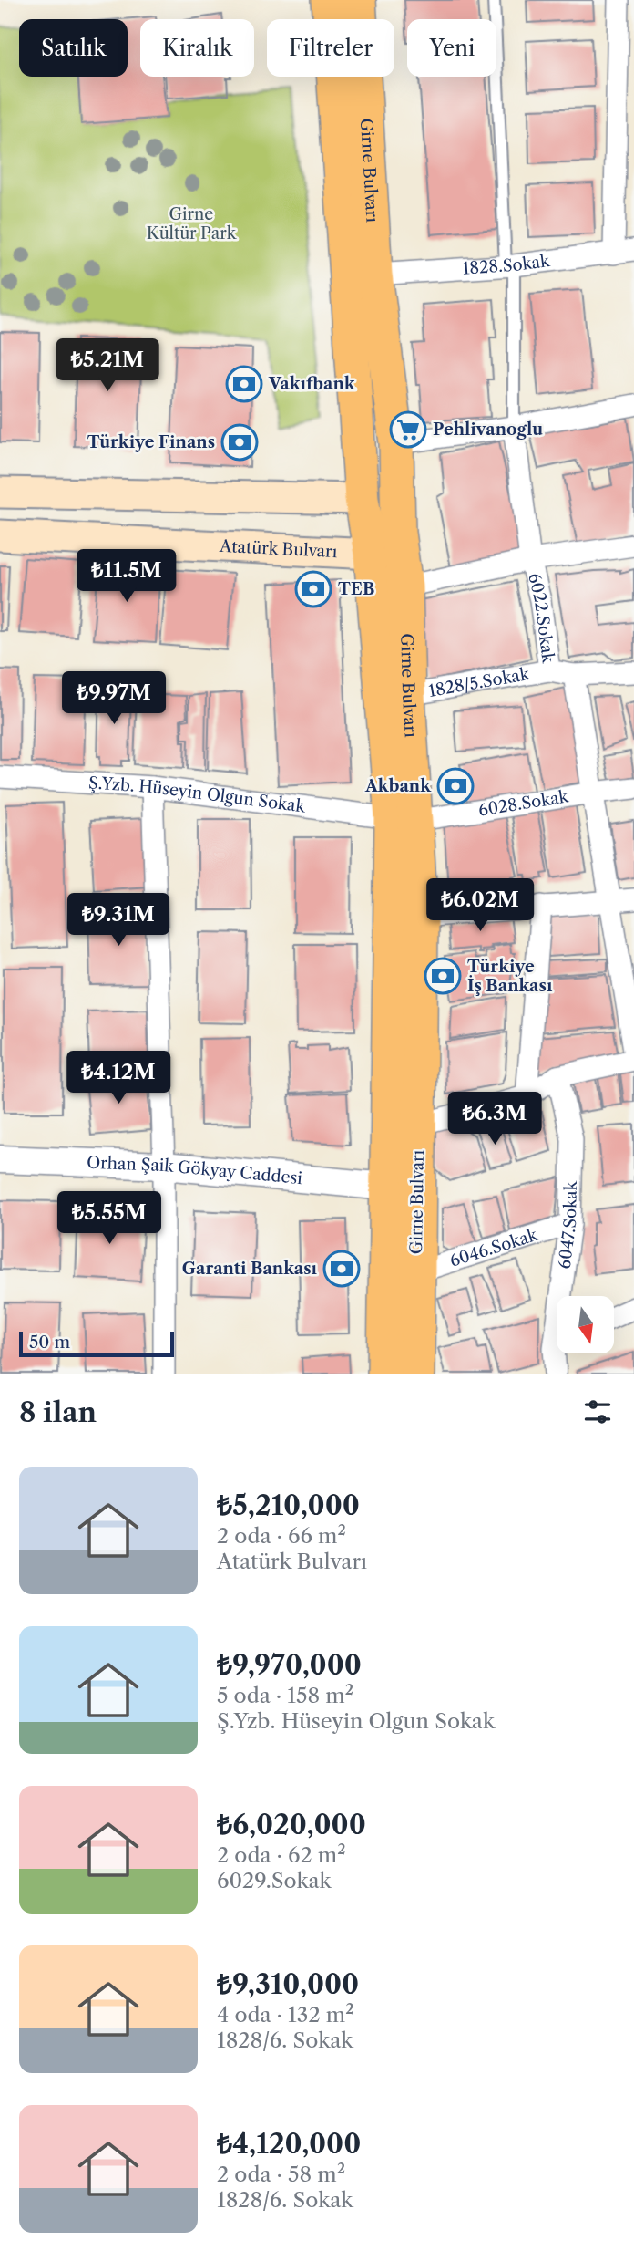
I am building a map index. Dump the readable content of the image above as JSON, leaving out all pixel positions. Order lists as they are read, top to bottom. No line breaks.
{"streets":{"main road":["Girne Bulvarı","Atatürk Bulvarı"],"street":["1828.Sokak","6022.Sokak","1828/5.Sokak","Ş.Yzb. Hüseyin Olgun Sokak","6028.Sokak","Orhan Şaik Gökyay Caddesi","6047.Sokak","6046.Sokak"]},"crossings":[["Girne Bulvarı","1828.Sokak"],["Girne Bulvarı","Atatürk Bulvarı"],["Girne Bulvarı","1828/5.Sokak"],["Girne Bulvarı","Ş.Yzb. Hüseyin Olgun Sokak"],["Girne Bulvarı","6028.Sokak"],["Girne Bulvarı","Orhan Şaik Gökyay Caddesi"],["Girne Bulvarı","6046.Sokak"],["6022.Sokak","1828/5.Sokak"],["6022.Sokak","6028.Sokak"],["Ş.Yzb. Hüseyin Olgun Sokak","6028.Sokak"],["6047.Sokak","6046.Sokak"]],"parks":["Girne Kültür Park"],"places":{"bank":["Vakıfbank","Türkiye Finans","TEB","Akbank","Türkiye İş Bankası","Garanti Bankası"],"supermarket":["Pehlivanoglu"]},"scale_bar":"50 m","north":"bottom","page":{"chip":["Satılık","Kiralık","Filtreler","Yeni"],"price":["₺5.21M","₺11.5M","₺9.97M","₺6.02M","₺9.31M","₺4.12M","₺6.3M","₺5.55M"],"scale":"50 m","heading":"8 ilan","list":[{"name":"₺5,210,000","note":"2 oda · 66 m² · Atatürk Bulvarı"},{"name":"₺9,970,000","note":"5 oda · 158 m² · Ş.Yzb. Hüseyin Olgun Sokak"},{"name":"₺6,020,000","note":"2 oda · 62 m² · 6029.Sokak"},{"name":"₺9,310,000","note":"4 oda · 132 m² · 1828/6. Sokak"},{"name":"₺4,120,000","note":"2 oda · 58 m² · 1828/6. Sokak"}]}}
